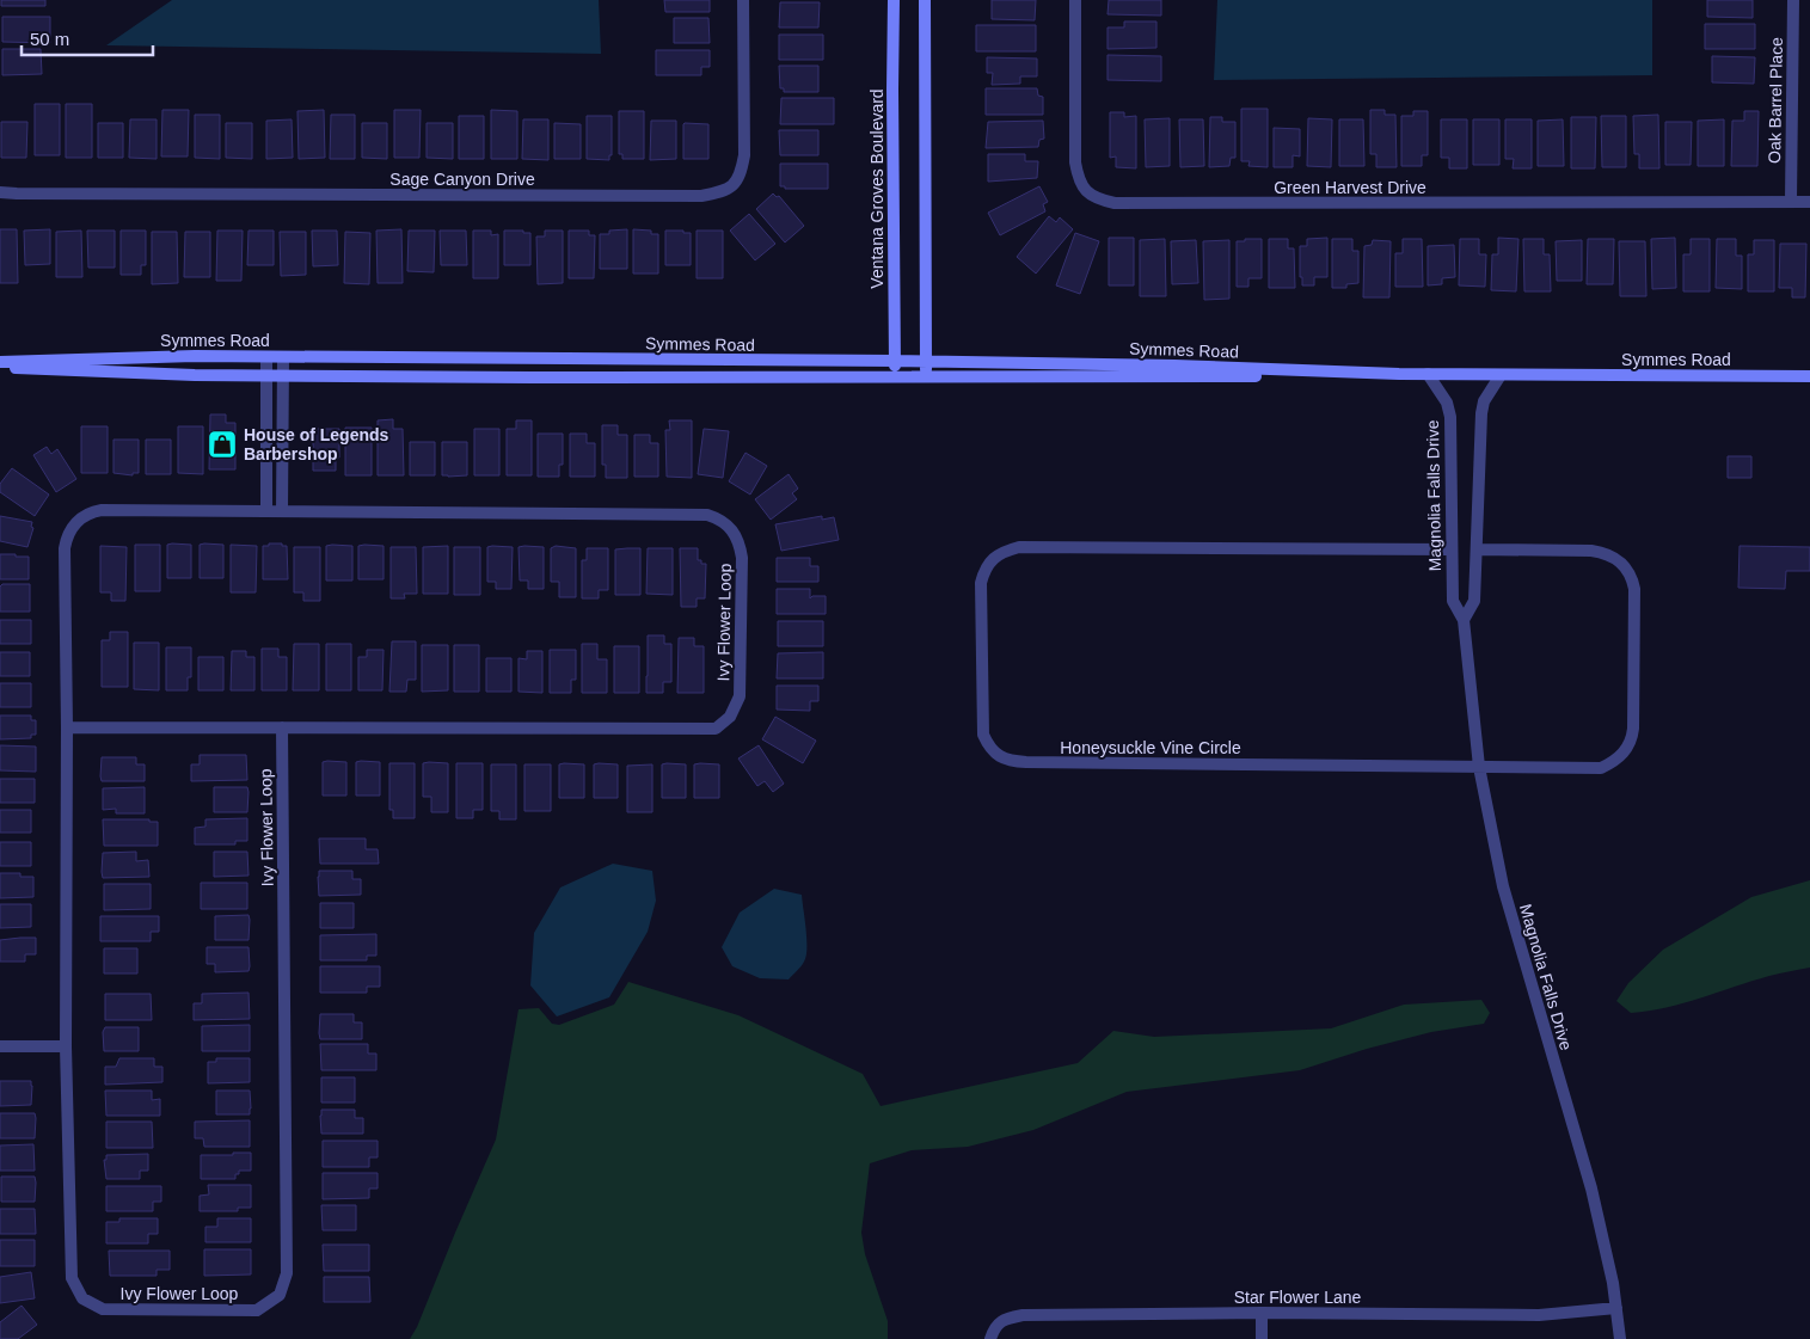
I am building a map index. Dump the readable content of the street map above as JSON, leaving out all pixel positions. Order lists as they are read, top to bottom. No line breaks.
{"streets":{"street":["Oak Barrel Place","Sage Canyon Drive","Green Harvest Drive","Ventana Groves Boulevard","Symmes Road","Magnolia Falls Drive","Ivy Flower Loop","Honeysuckle Vine Circle","Star Flower Lane"]},"crossings":[["Oak Barrel Place","Green Harvest Drive"],["Ventana Groves Boulevard","Symmes Road"],["Symmes Road","Magnolia Falls Drive"],["Magnolia Falls Drive","Honeysuckle Vine Circle"],["Magnolia Falls Drive","Star Flower Lane"]],"places":{"shop":["House of Legends Barbershop"]},"scale_bar":"50 m"}
